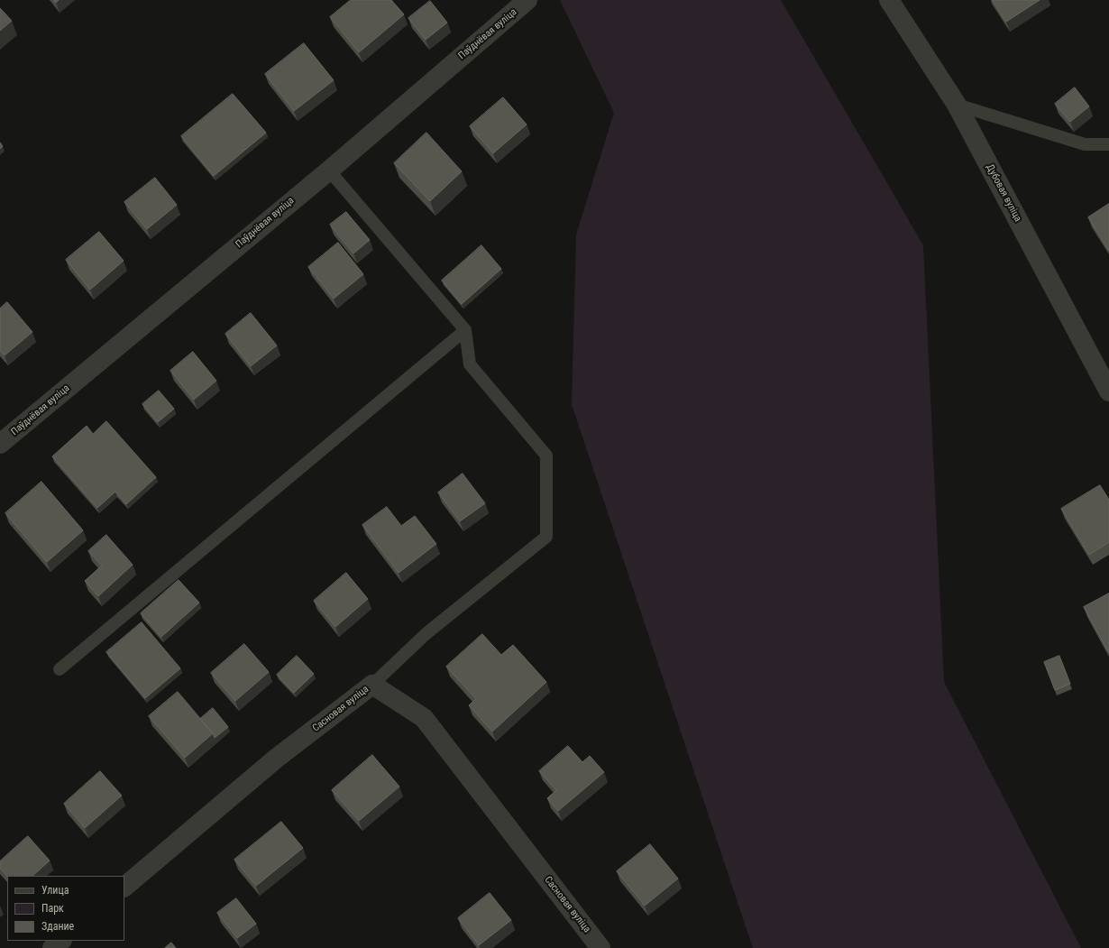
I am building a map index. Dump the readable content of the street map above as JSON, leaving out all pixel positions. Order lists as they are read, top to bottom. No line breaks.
{"streets":{"street":["Паўднёвая вуліца","Дубовая вуліца","Сасновая вуліца"]},"legend":["Улица","Парк","Здание"]}
